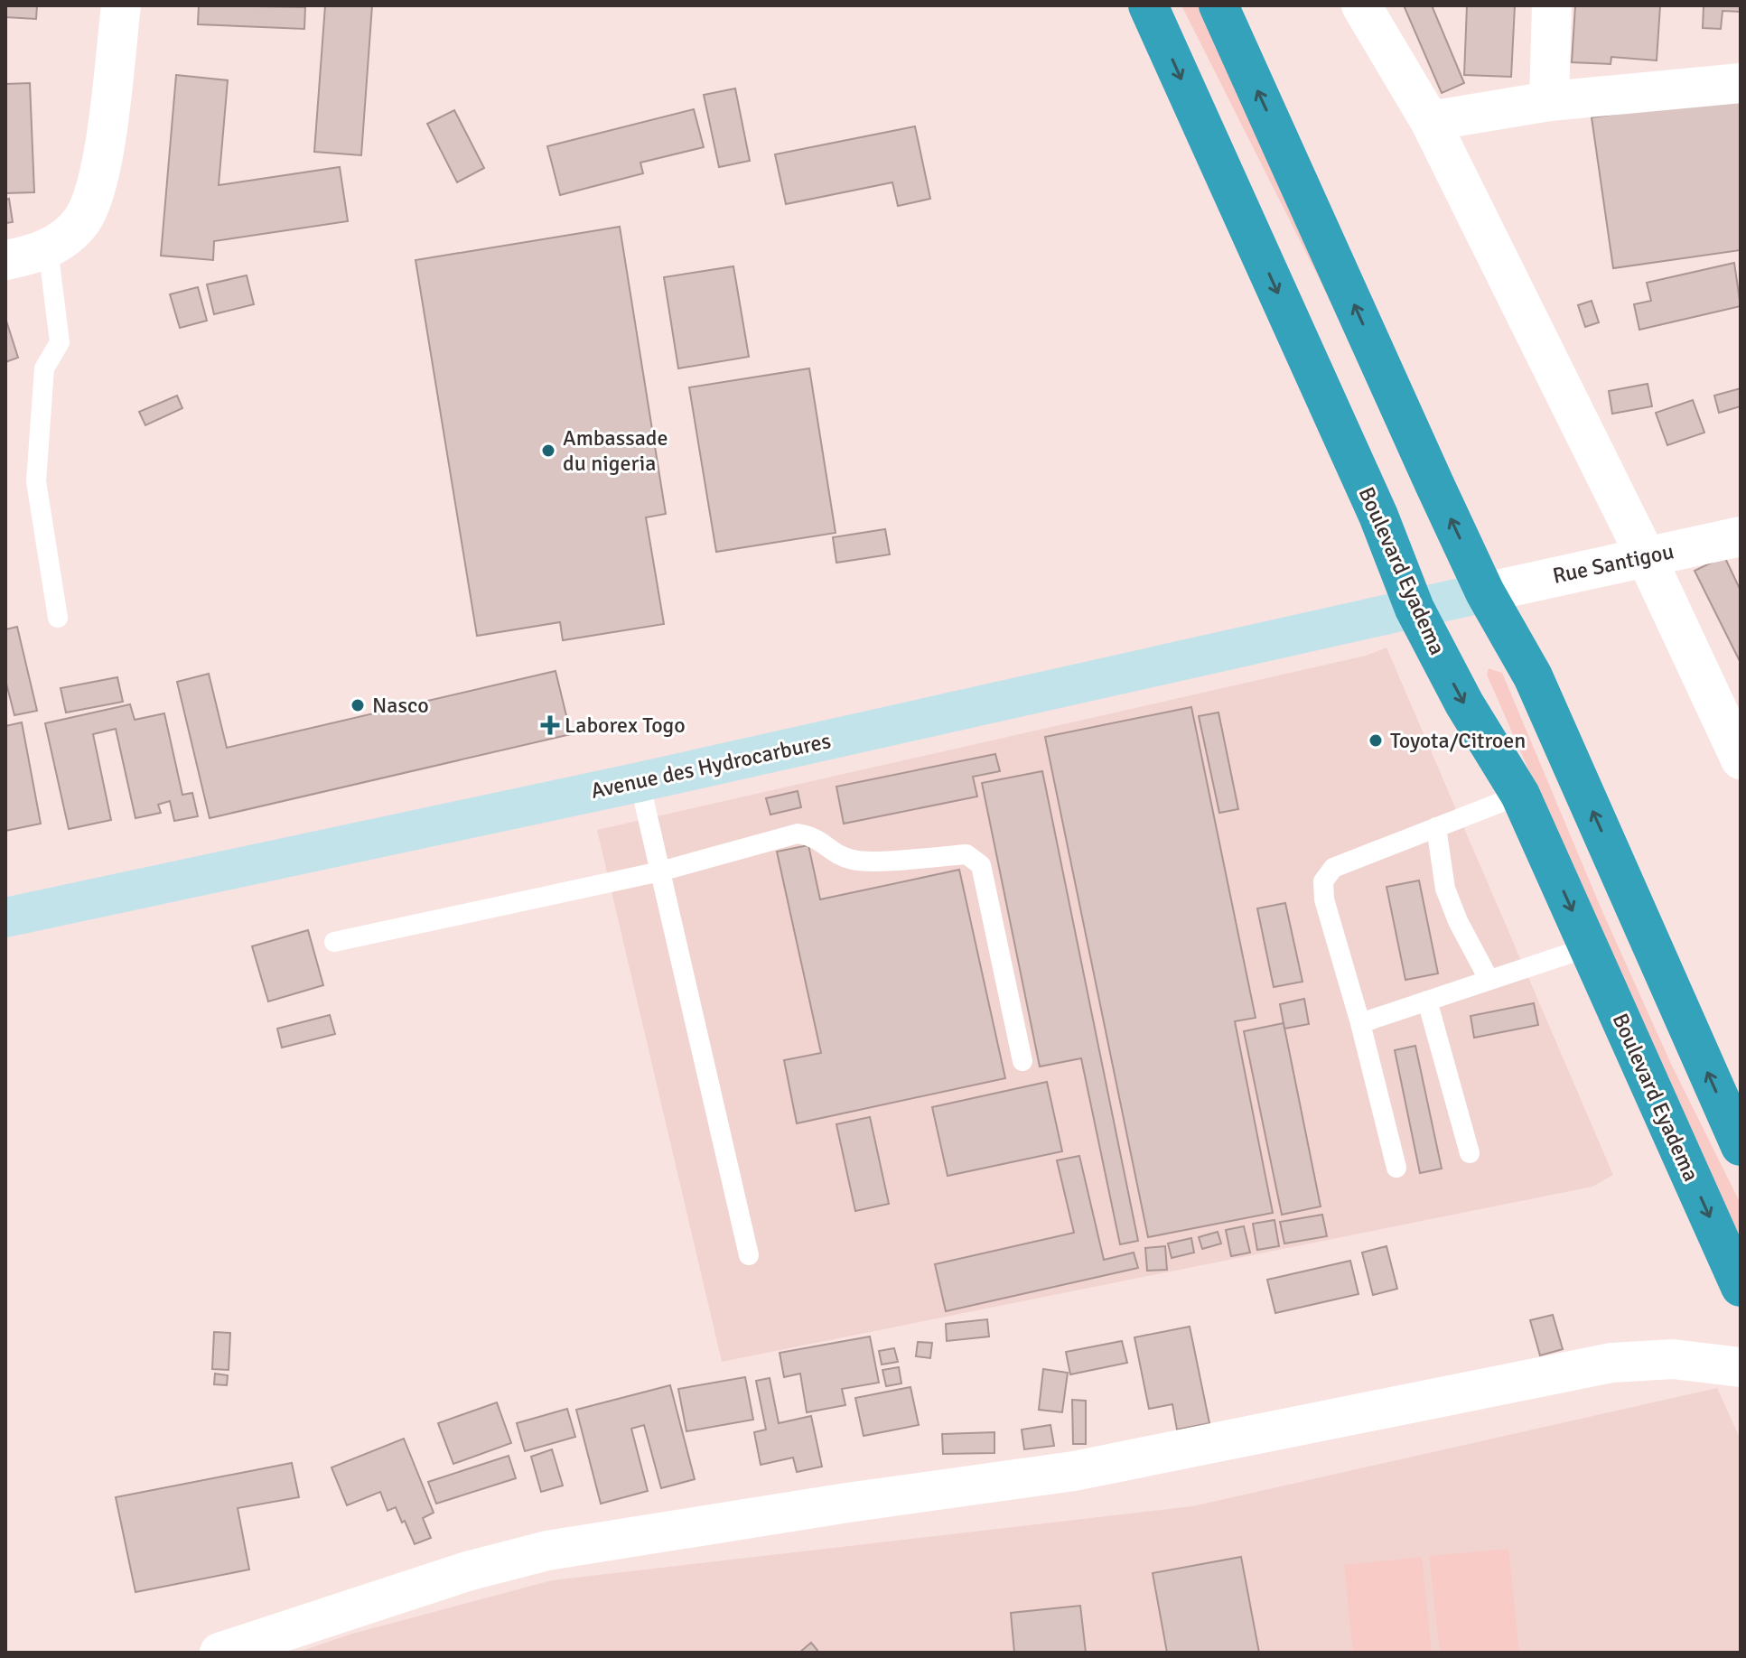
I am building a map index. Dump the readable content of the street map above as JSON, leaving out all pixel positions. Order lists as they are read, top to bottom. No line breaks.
{"streets":{"highway":["Boulevard Eyadema"],"main road":["Avenue des Hydrocarbures"],"street":["Rue Santigou"]},"crossings":[["Rue Santigou","Avenue des Hydrocarbures"],["Boulevard Eyadema","Avenue des Hydrocarbures"]],"places":{"other":["Ambassade du nigeria","Nasco","Toyota/Citroen"],"health":["Laborex Togo"]}}
